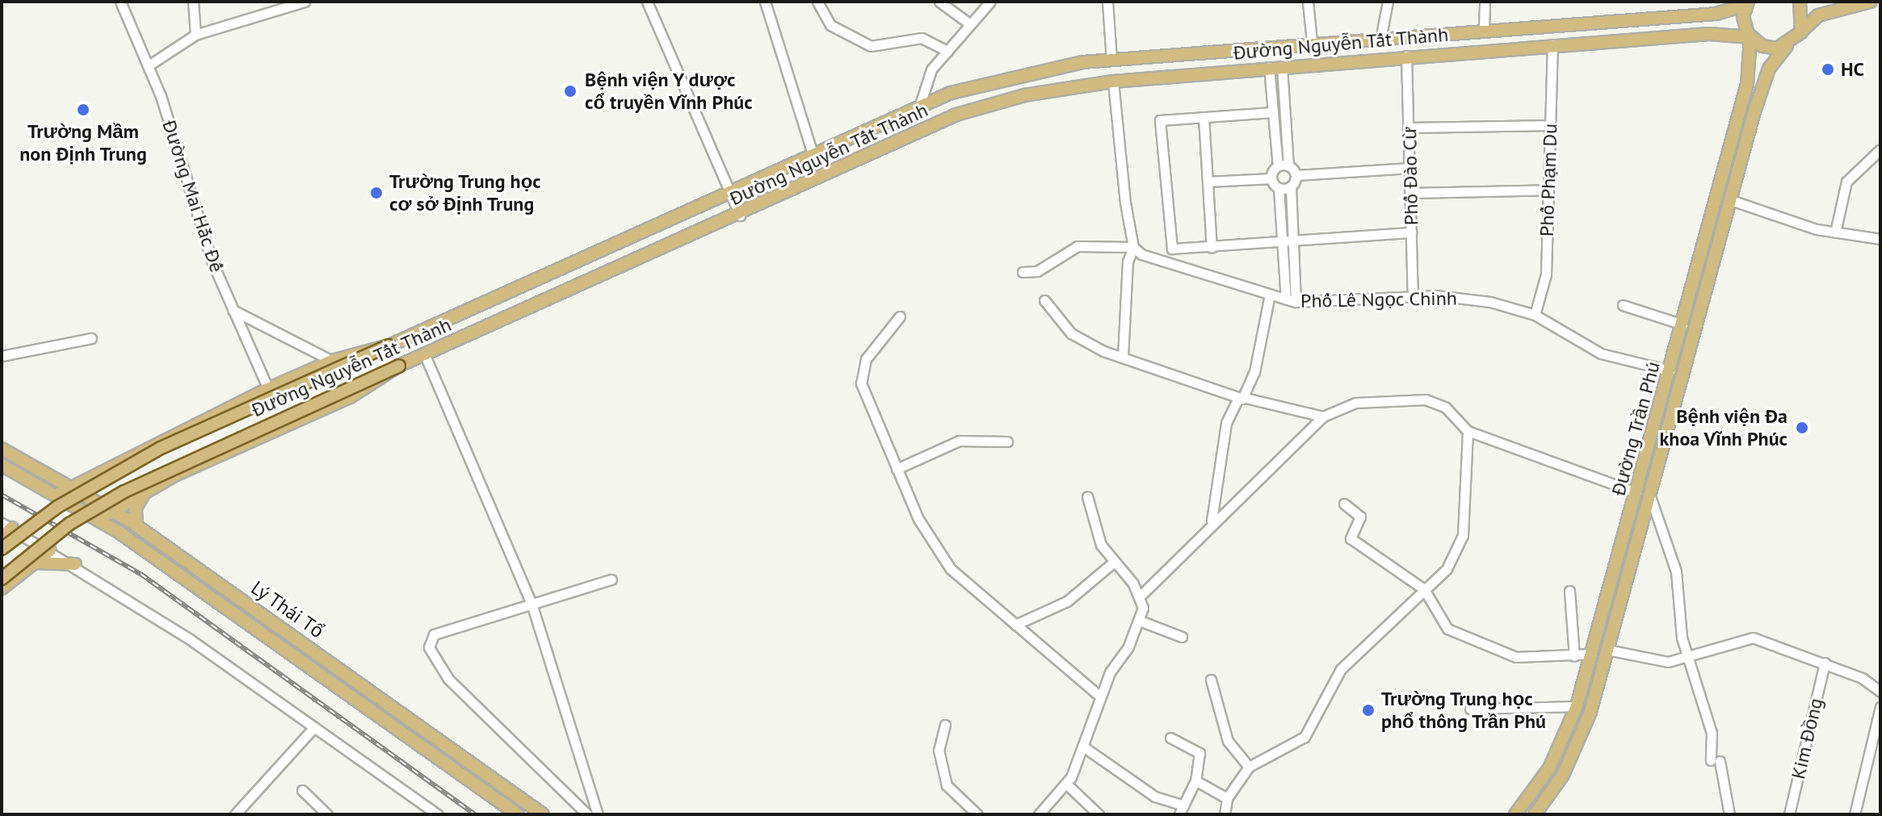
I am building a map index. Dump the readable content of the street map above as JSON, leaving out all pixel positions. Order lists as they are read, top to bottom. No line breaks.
{"streets":{"main road":["Đường Nguyễn Tất Thành","Đường Trần Phú","Lý Thái Tổ"],"street":["Phố Đào Cừ","Phố Phạm Du","Đường Mai Hắc Đế","Phố Lê Ngọc Chinh","Kim Đồng"]},"crossings":[["Đường Nguyễn Tất Thành","Phố Đào Cừ"],["Đường Nguyễn Tất Thành","Phố Phạm Du"],["Đường Nguyễn Tất Thành","Đường Trần Phú"],["Phố Đào Cừ","Phố Lê Ngọc Chinh"],["Phố Phạm Du","Phố Lê Ngọc Chinh"],["Phố Lê Ngọc Chinh","Đường Trần Phú"]],"places":["HC","Bệnh viện Y dược cổ truyền Vĩnh Phúc","Trường Mầm non Định Trung","Trường Trung học cơ sở Định Trung","Bệnh viện Đa khoa Vĩnh Phúc","Trường Trung học phổ thông Trần Phú"]}
